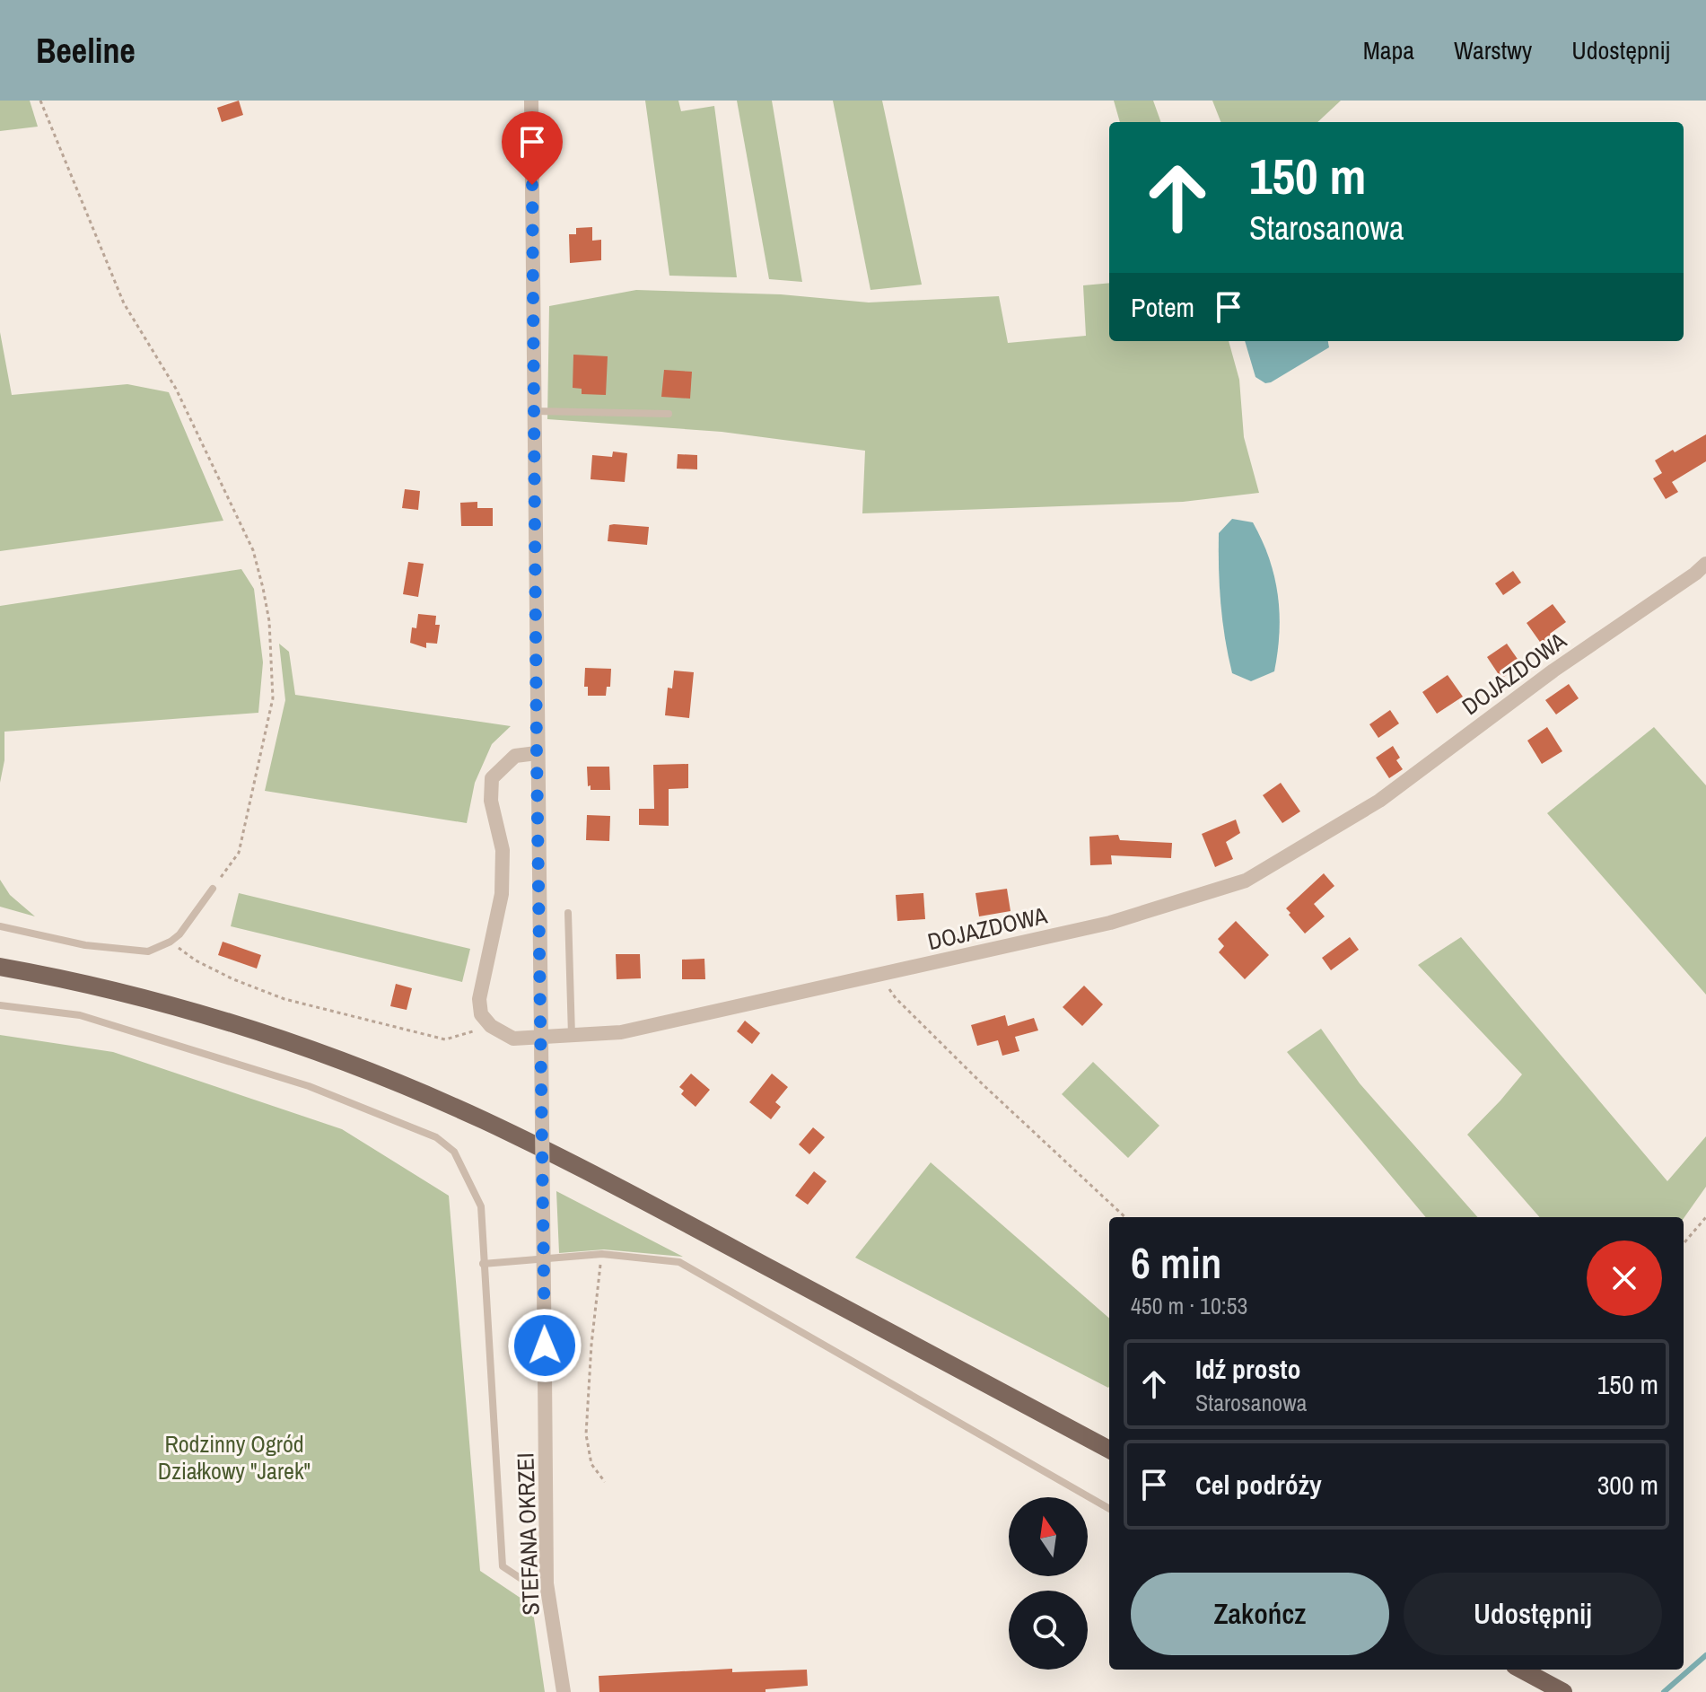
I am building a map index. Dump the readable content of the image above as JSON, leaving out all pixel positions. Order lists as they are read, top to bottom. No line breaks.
{"streets":{"street":["DOJAZDOWA","STEFANA OKRZEI"]},"parks":["Rodzinny Ogród Działkowy \"Jarek\""],"north":"top","page":{"header":"Beeline","nav":["Mapa","Warstwy","Udostępnij"],"turn":["150 m","Starosanowa"],"then":"Potem","heading":["6 min","450 m · 10:53"],"list":[{"name":"Idź prosto","note":"Starosanowa","value":"150 m"},{"name":"Cel podróży","value":"300 m"}],"buttons":["Zakończ","Udostępnij"]}}
